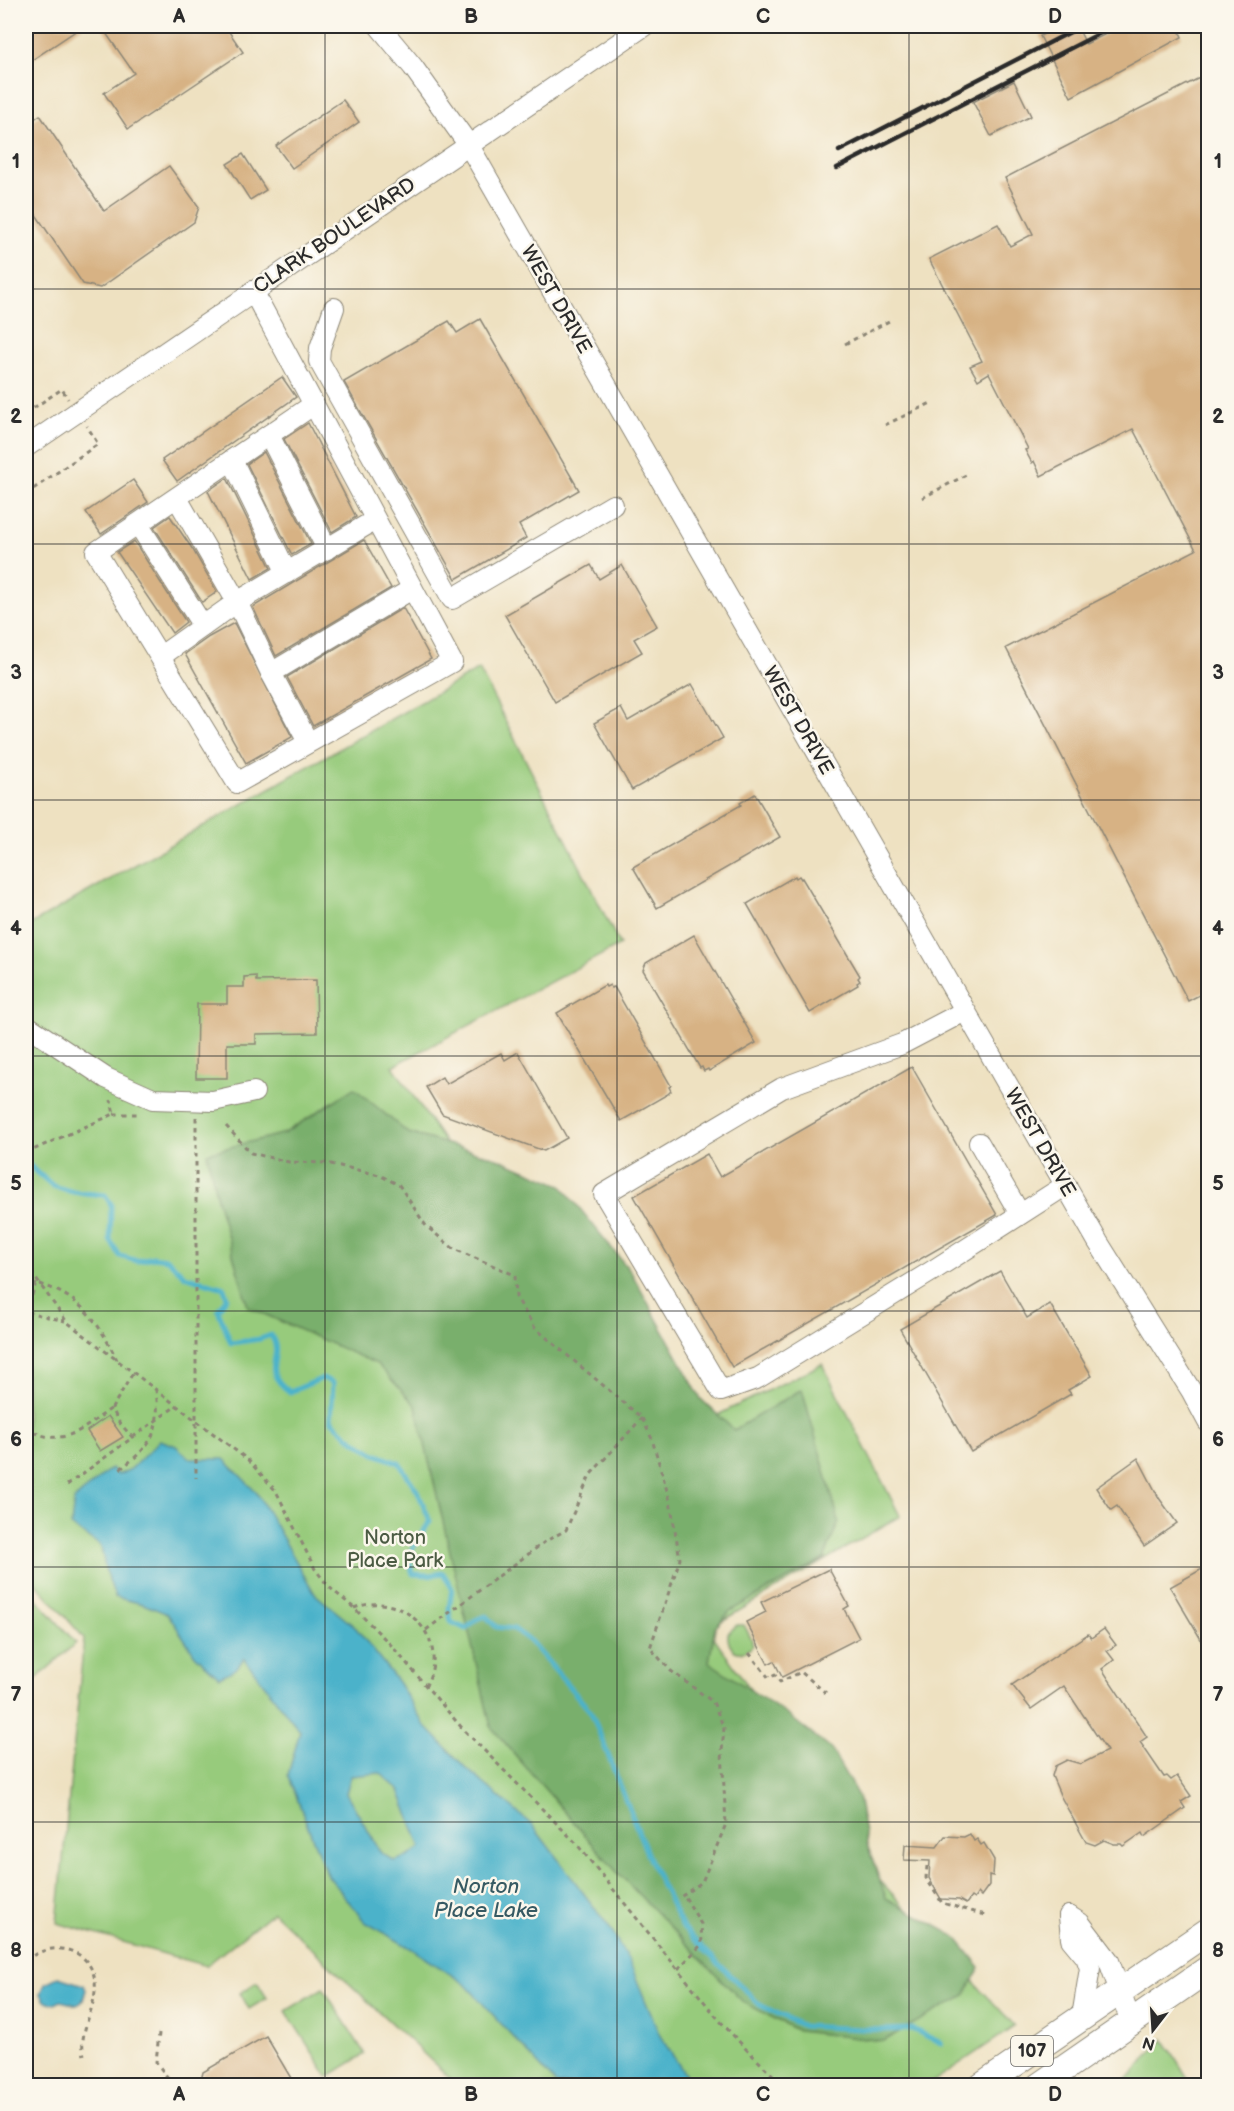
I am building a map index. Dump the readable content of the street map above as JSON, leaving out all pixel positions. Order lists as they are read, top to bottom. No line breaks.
{"streets":{"main road":["107"],"street":["CLARK BOULEVARD","WEST DRIVE"]},"crossings":[["CLARK BOULEVARD","WEST DRIVE"]],"water":["Norton Place Lake"],"parks":["Norton Place Park"],"north":"bottom","grid":{"columns":["A","B","C","D"],"rows":["1","2","3","4","5","6","7","8"]}}
